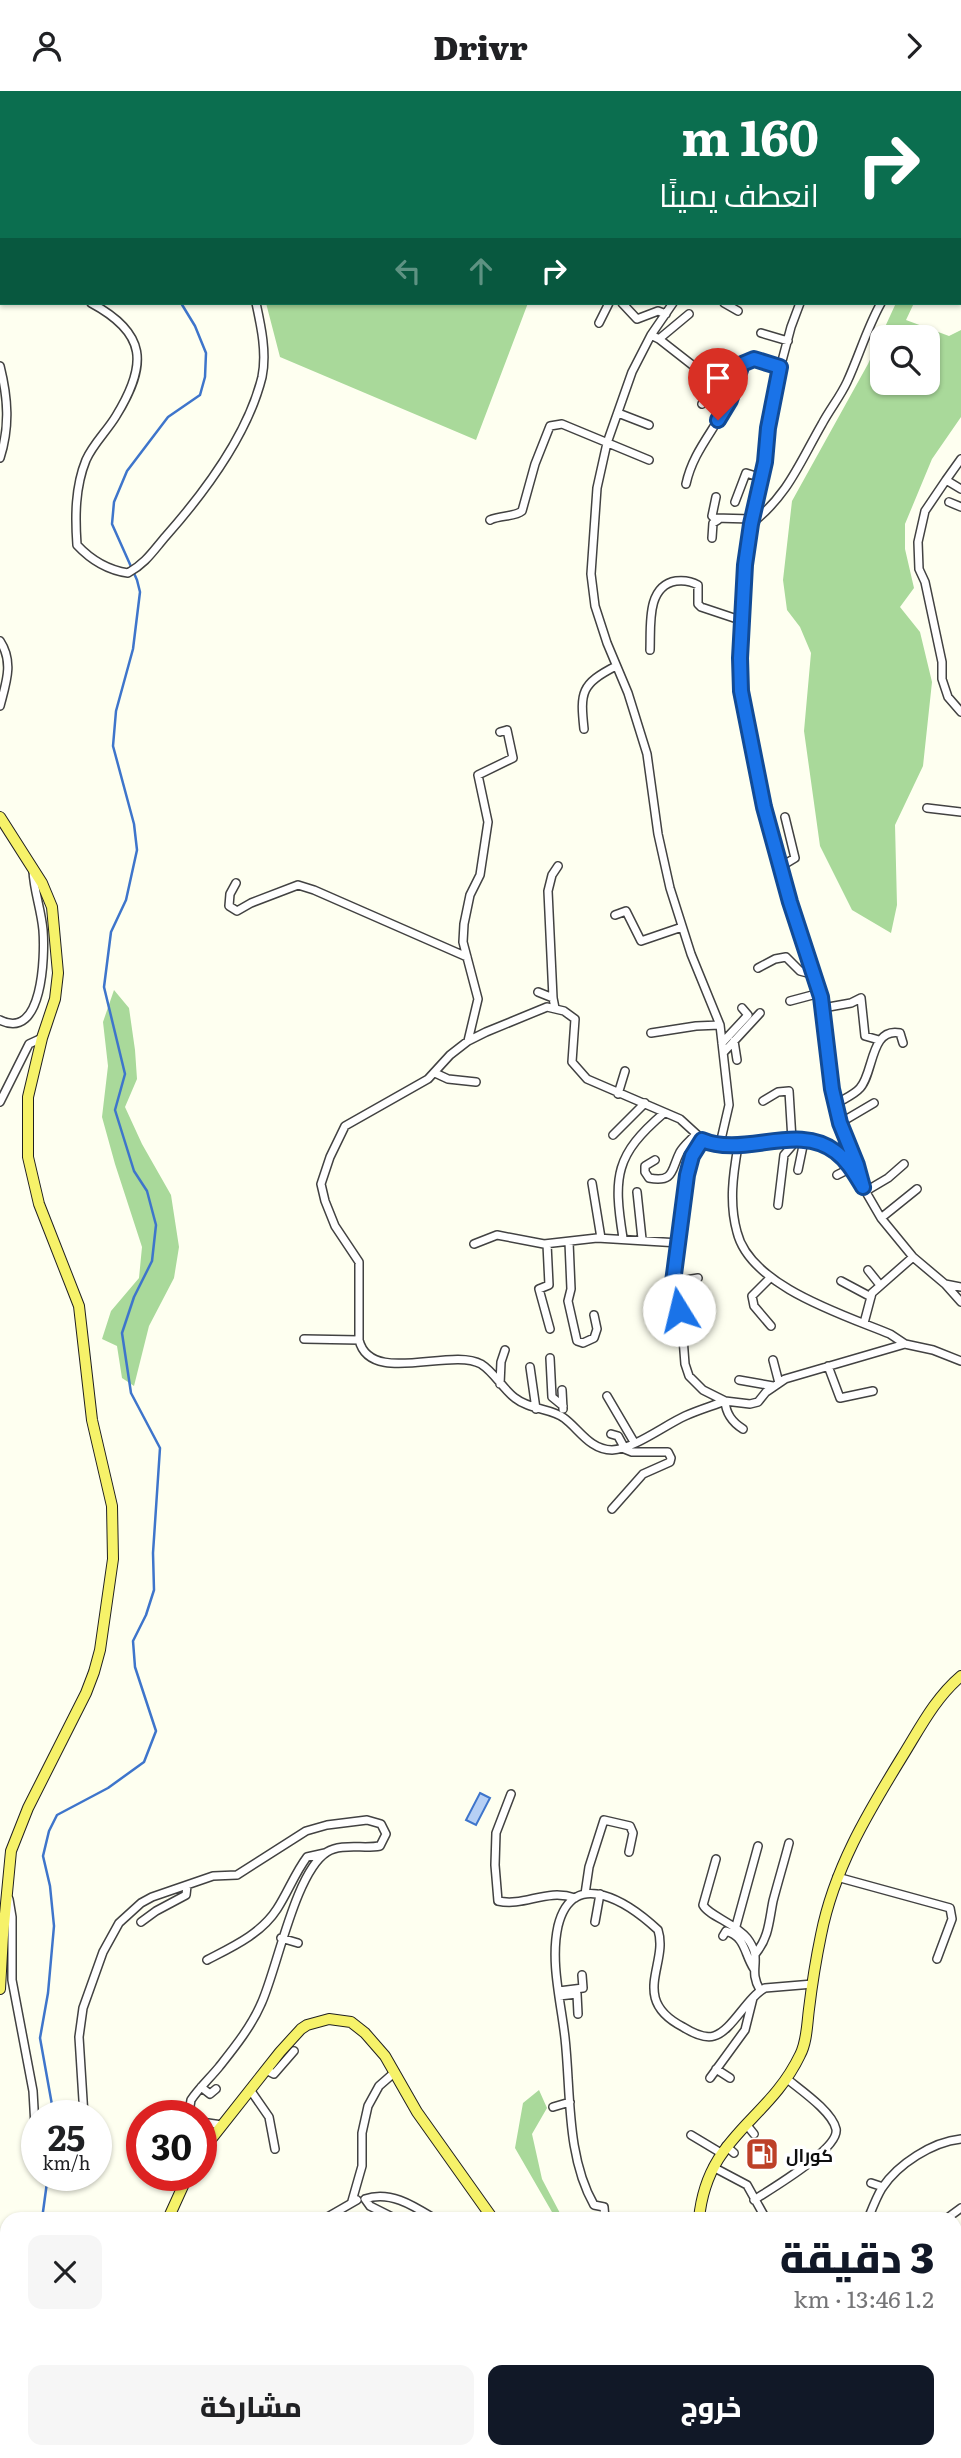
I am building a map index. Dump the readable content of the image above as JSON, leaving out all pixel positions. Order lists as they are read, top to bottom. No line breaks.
{"places":{"fuel station":["كورال"]},"page":{"header":"Drivr","turn":["160 m","انعطف يمينًا"],"speed":"25 km/h","limit":"30","heading":["3 دقيقة","1.2 km · 13:46"],"buttons":["خروج","مشاركة"]}}
